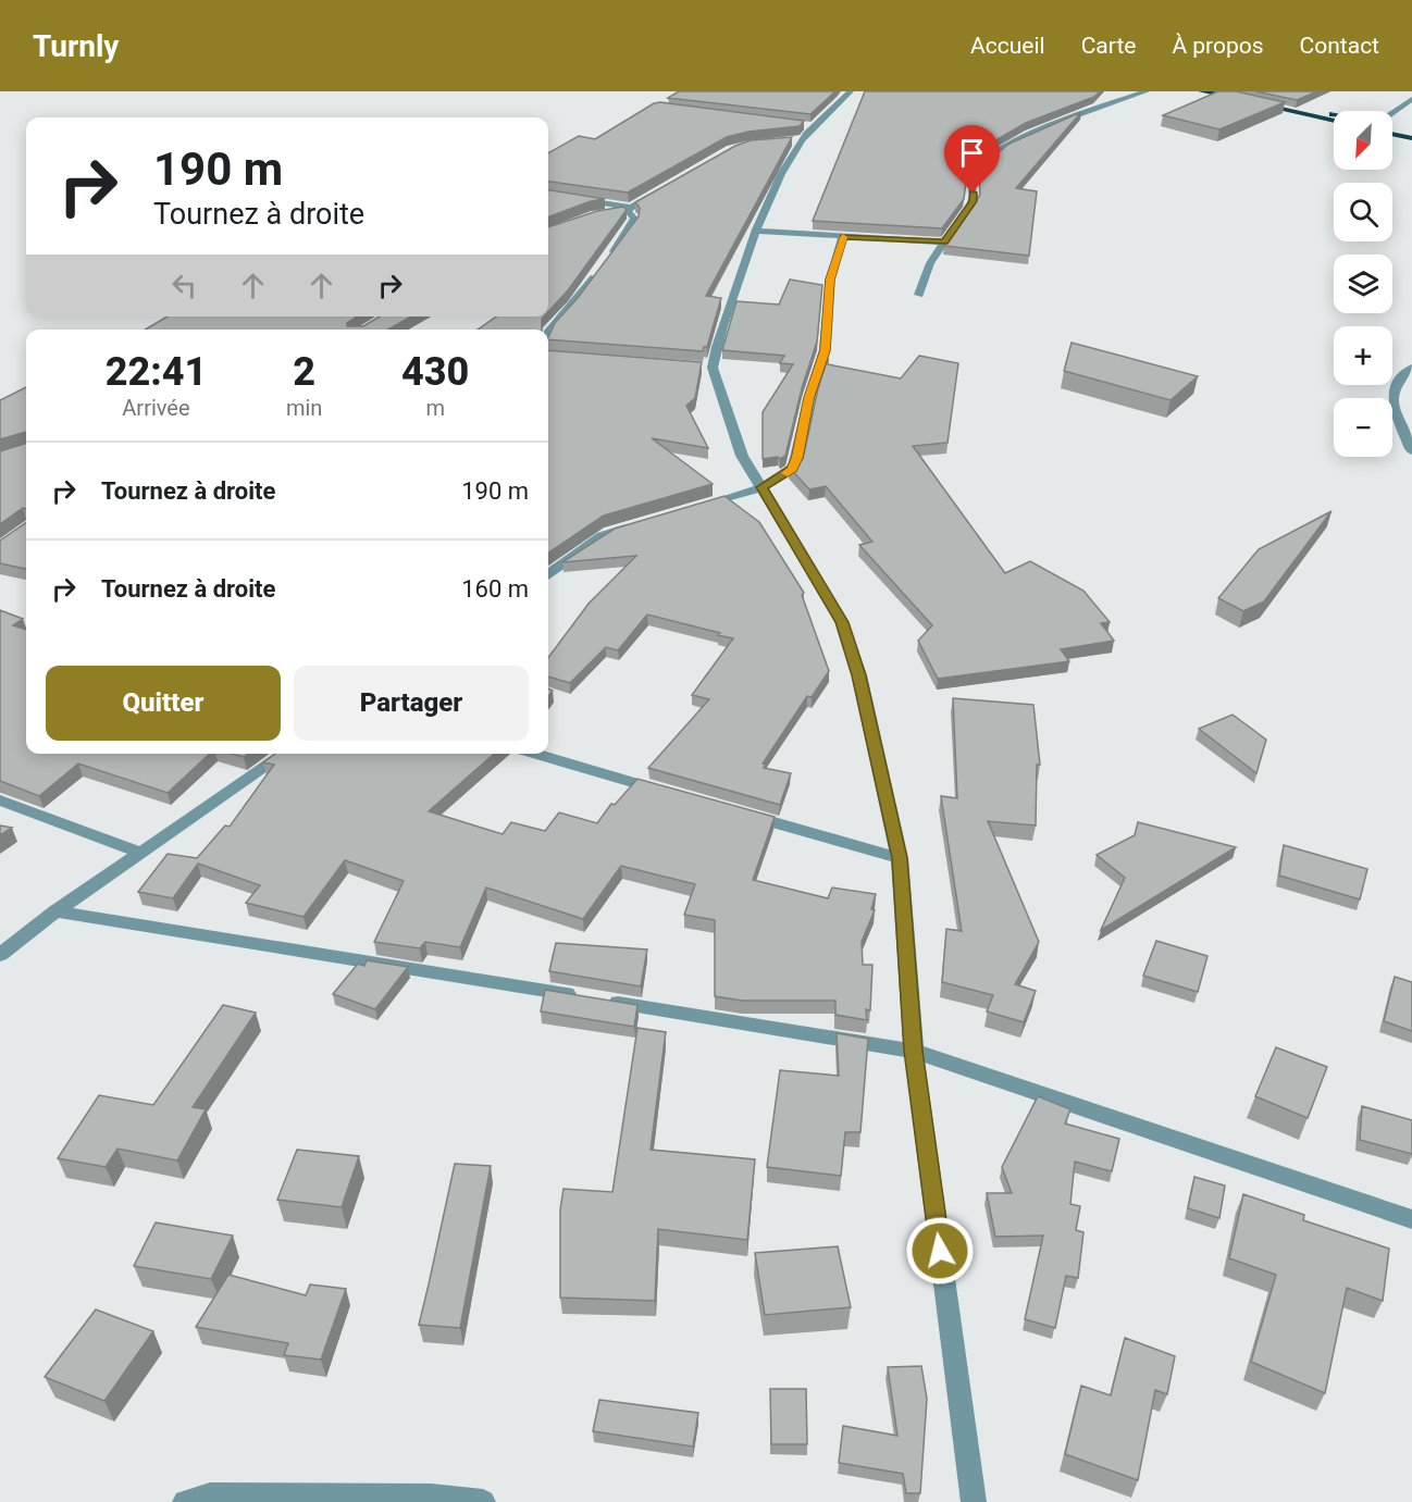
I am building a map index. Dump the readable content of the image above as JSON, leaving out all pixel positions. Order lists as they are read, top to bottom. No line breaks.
{"north":"bottom left","page":{"header":"Turnly","nav":["Accueil","Carte","À propos","Contact"],"map_buttons":["+","−"],"turn":["190 m","Tournez à droite"],"eta":["22:41","Arrivée","2","min","430","m"],"list":[{"name":"Tournez à droite","value":"190 m"},{"name":"Tournez à droite","value":"160 m"}],"buttons":["Quitter","Partager"]}}
